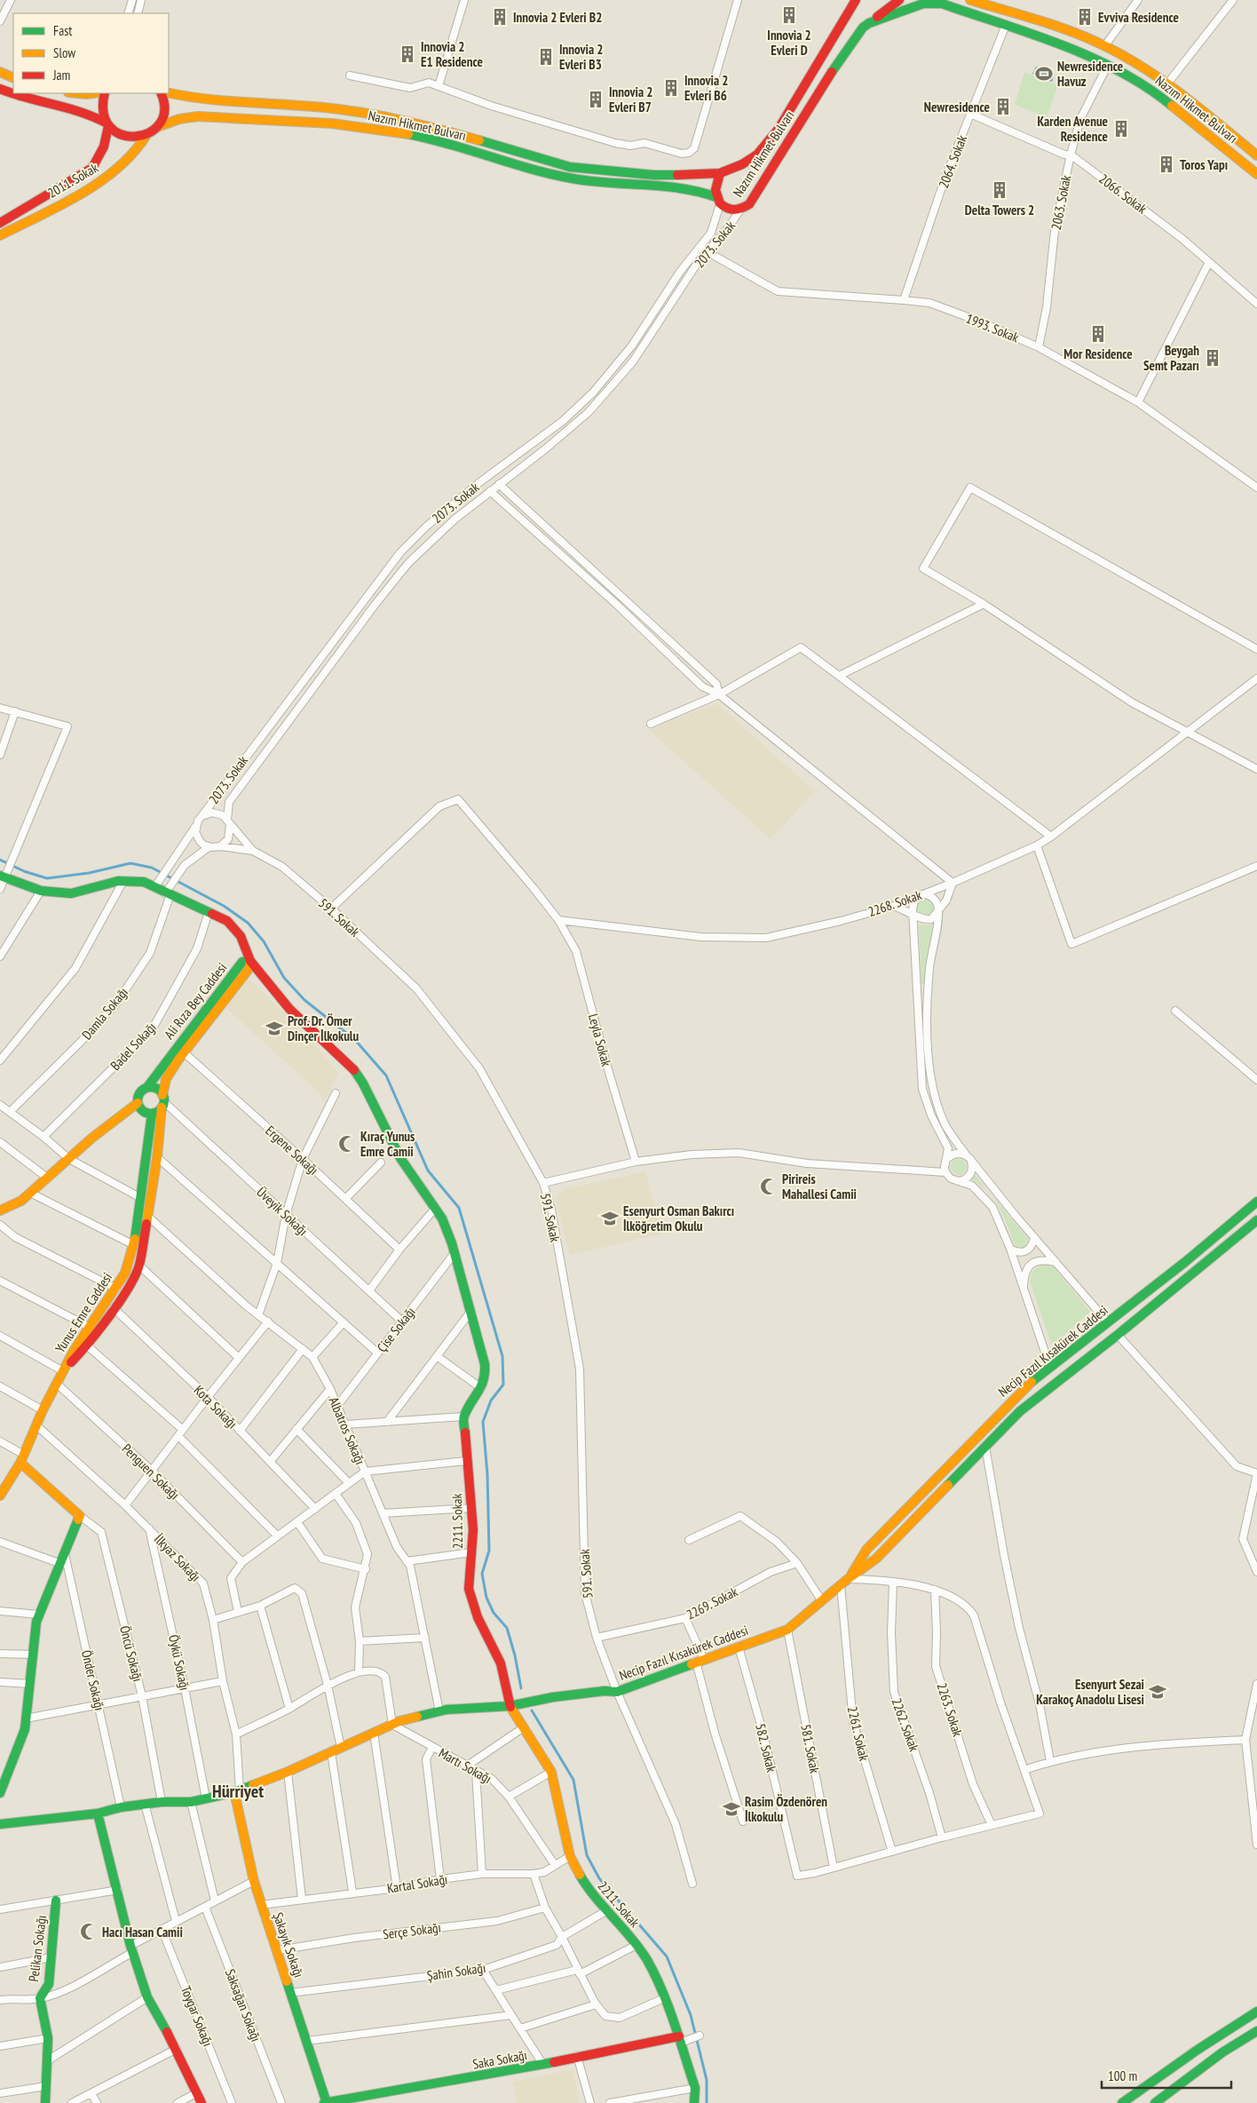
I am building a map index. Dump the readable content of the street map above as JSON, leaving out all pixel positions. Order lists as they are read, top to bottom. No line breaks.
{"streets":{"street":["Nazım Hikmet Bulvarı","2064. Sokak","2011. Sokak","2066. Sokak","2063. Sokak","2073. Sokak","1993. Sokak","2268. Sokak","591. Sokak","Ali Rıza Bey Caddesi","Damla Sokağı","Leyla Sokak","Badel Sokağı","Ergene Sokağı","Üveyik Sokağı","Yunus Emre Caddesi","Çise Sokağı","Necip Fazıl Kısakürek Caddesi","Kota Sokağı","Albatros Sokağı","Penguen Sokağı","2211. Sokak","İlkyaz Sokağı","2269. Sokak","Öncü Sokağı","Öykü Sokağı","Önder Sokağı","2263. Sokak","2262. Sokak","2261. Sokak","582. Sokak","581. Sokak","Martı Sokağı","Kartal Sokağı","Serçe Sokağı","Şakayık Sokağı","Pelikan Sokağı","Şahin Sokağı","Saksağan Sokağı","Toygar Sokağı","Saka Sokağı"]},"crossings":[["Nazım Hikmet Bulvarı","2064. Sokak"],["Nazım Hikmet Bulvarı","2011. Sokak"],["Nazım Hikmet Bulvarı","2063. Sokak"],["Nazım Hikmet Bulvarı","2073. Sokak"],["2064. Sokak","2066. Sokak"],["2064. Sokak","1993. Sokak"],["2066. Sokak","2063. Sokak"],["2063. Sokak","1993. Sokak"],["2073. Sokak","1993. Sokak"],["2268. Sokak","Leyla Sokak"],["591. Sokak","Necip Fazıl Kısakürek Caddesi"],["591. Sokak","2269. Sokak"],["Ali Rıza Bey Caddesi","Ergene Sokağı"],["Ali Rıza Bey Caddesi","Üveyik Sokağı"],["Ali Rıza Bey Caddesi","Yunus Emre Caddesi"],["Üveyik Sokağı","Yunus Emre Caddesi"],["Üveyik Sokağı","Çise Sokağı"],["Yunus Emre Caddesi","Kota Sokağı"],["Yunus Emre Caddesi","Albatros Sokağı"],["Çise Sokağı","Albatros Sokağı"],["Necip Fazıl Kısakürek Caddesi","Albatros Sokağı"],["Necip Fazıl Kısakürek Caddesi","2211. Sokak"],["Necip Fazıl Kısakürek Caddesi","İlkyaz Sokağı"],["Necip Fazıl Kısakürek Caddesi","Öncü Sokağı"],["Necip Fazıl Kısakürek Caddesi","Öykü Sokağı"],["Necip Fazıl Kısakürek Caddesi","Önder Sokağı"],["Necip Fazıl Kısakürek Caddesi","2261. Sokak"],["Necip Fazıl Kısakürek Caddesi","582. Sokak"],["Necip Fazıl Kısakürek Caddesi","581. Sokak"],["Necip Fazıl Kısakürek Caddesi","Martı Sokağı"],["Necip Fazıl Kısakürek Caddesi","Şakayık Sokağı"],["2211. Sokak","Kartal Sokağı"],["2211. Sokak","Şahin Sokağı"],["2211. Sokak","Saka Sokağı"],["İlkyaz Sokağı","Öykü Sokağı"],["İlkyaz Sokağı","Şakayık Sokağı"],["582. Sokak","581. Sokak"],["Martı Sokağı","Kartal Sokağı"],["Kartal Sokağı","Şakayık Sokağı"],["Serçe Sokağı","Şakayık Sokağı"],["Şakayık Sokağı","Şahin Sokağı"],["Şakayık Sokağı","Saka Sokağı"]],"districts":["Hürriyet"],"places":{"building":["Innovia 2 Evleri D","Innovia 2 Evleri B2","Evviva Residence","Innovia 2 E1 Residence","Innovia 2 Evleri B3","Innovia 2 Evleri B6","Innovia 2 Evleri B7","Newresidence","Karden Avenue Residence","Toros Yapı","Delta Towers 2","Mor Residence","Beygah Semt Pazarı"],"sports":["Newresidence Havuz"],"school or university":["Prof. Dr. Ömer Dinçer İlkokulu","Esenyurt Osman Bakırcı İlköğretim Okulu","Esenyurt Sezai Karakoç Anadolu Lisesi","Rasim Özdenören İlkokulu"],"mosque":["Kıraç Yunus Emre Camii","Pirireis Mahallesi Camii","Hacı Hasan Camii"]},"legend":["Fast","Slow","Jam"],"scale_bar":"100 m"}
